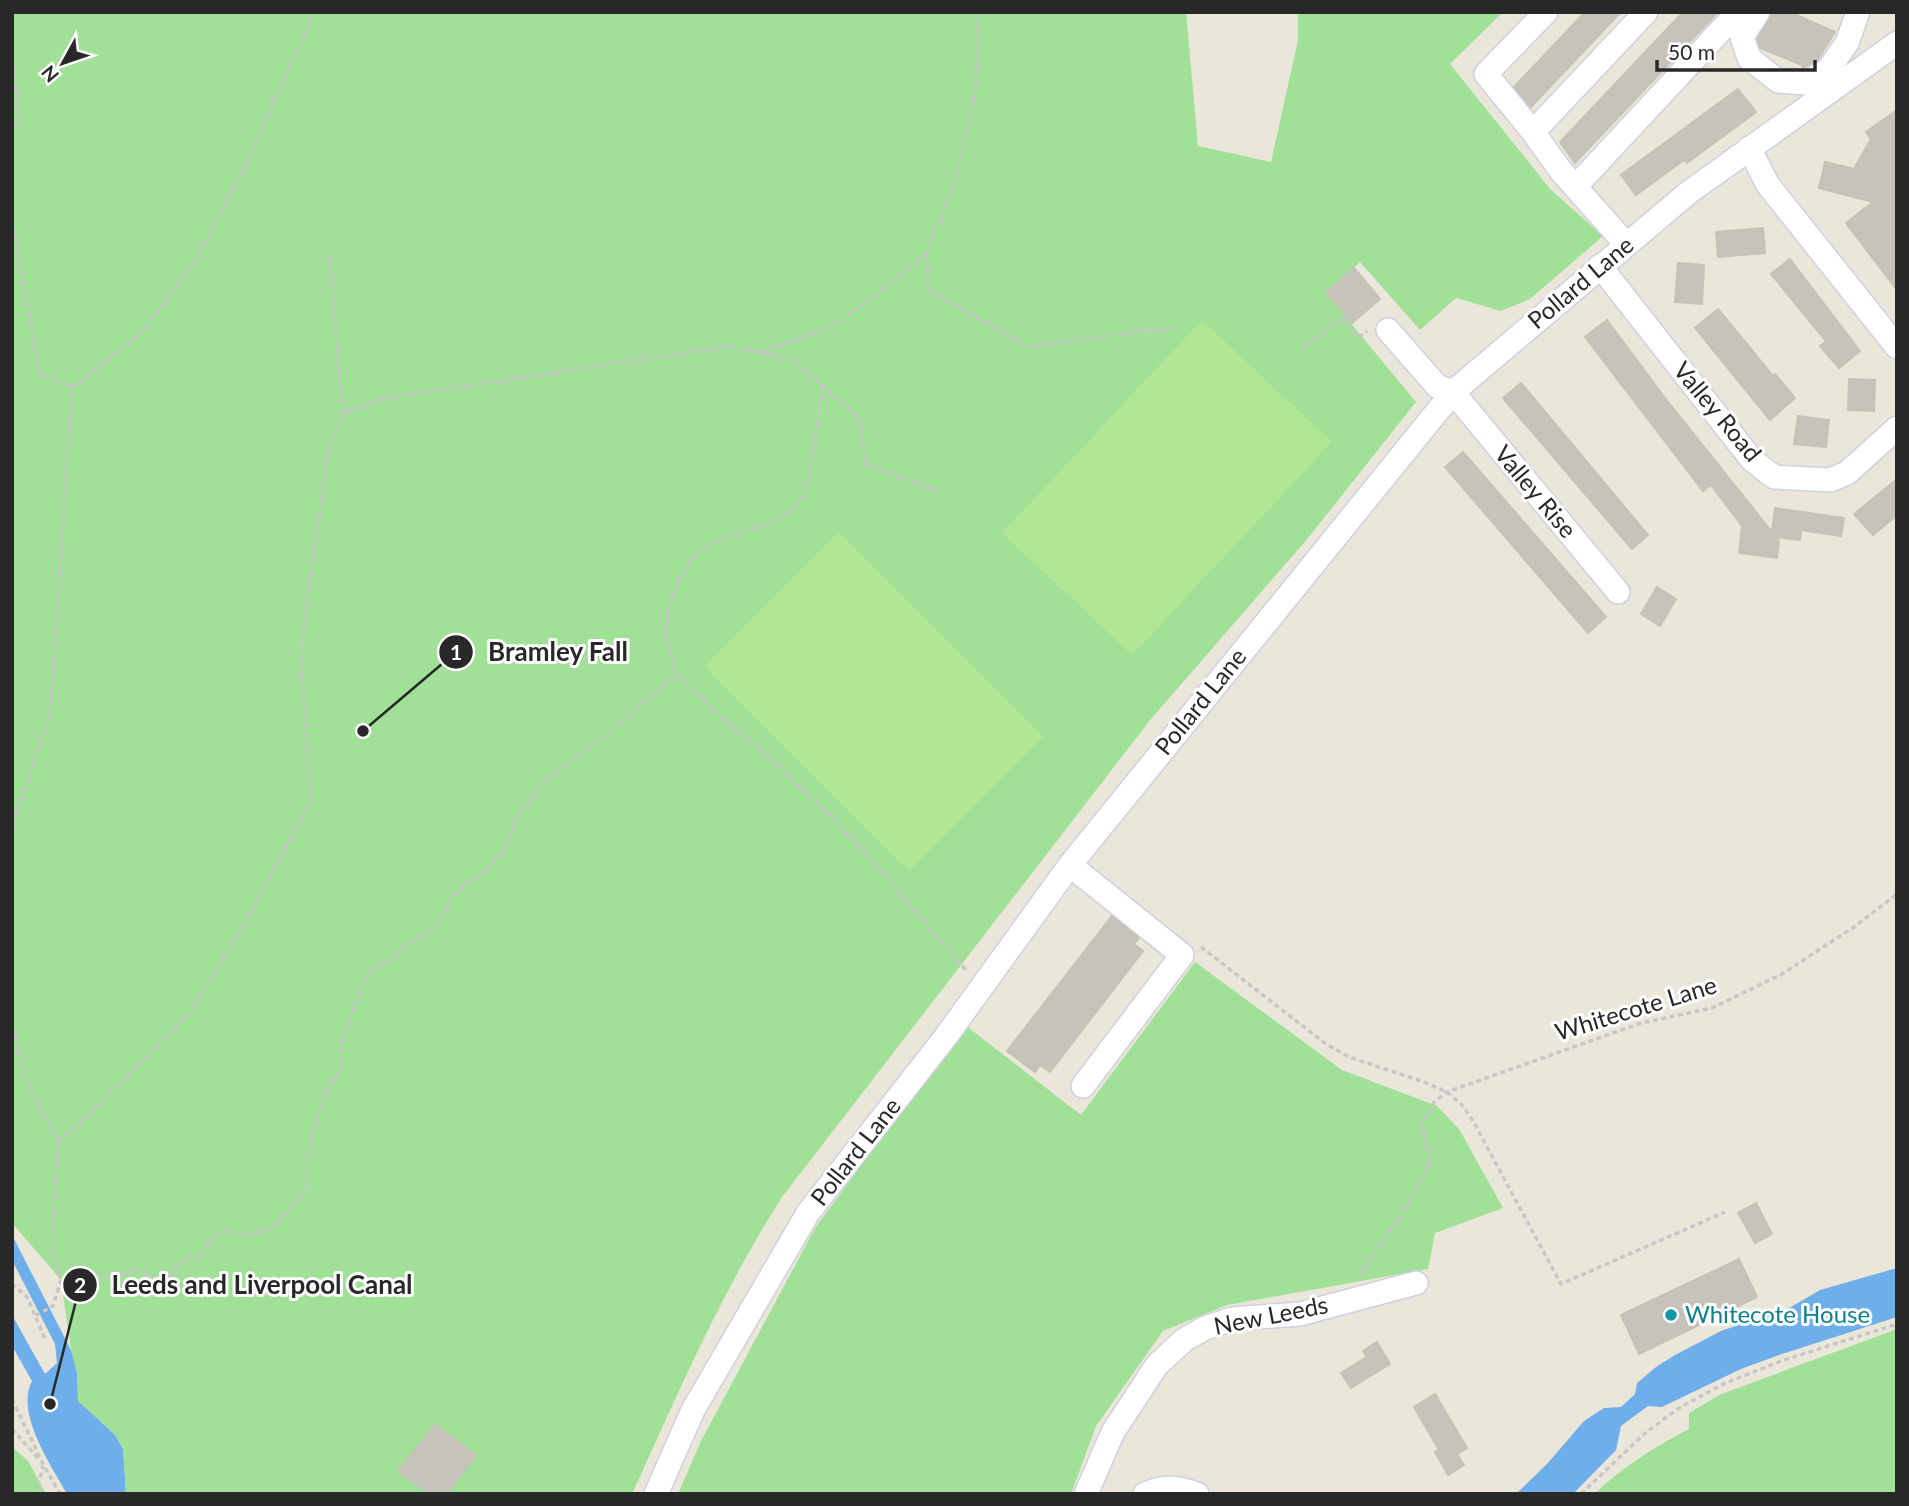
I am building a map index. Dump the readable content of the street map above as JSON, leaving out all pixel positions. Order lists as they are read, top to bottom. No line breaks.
{"streets":{"street":["Pollard Lane","Valley Road","Valley Rise","New Leeds"],"path":["Whitecote Lane"]},"crossings":[["Pollard Lane","Valley Road"],["Pollard Lane","Valley Rise"]],"places":["Bramley Fall","Whitecote House","Leeds and Liverpool Canal"],"scale_bar":"50 m","north":"bottom left"}
